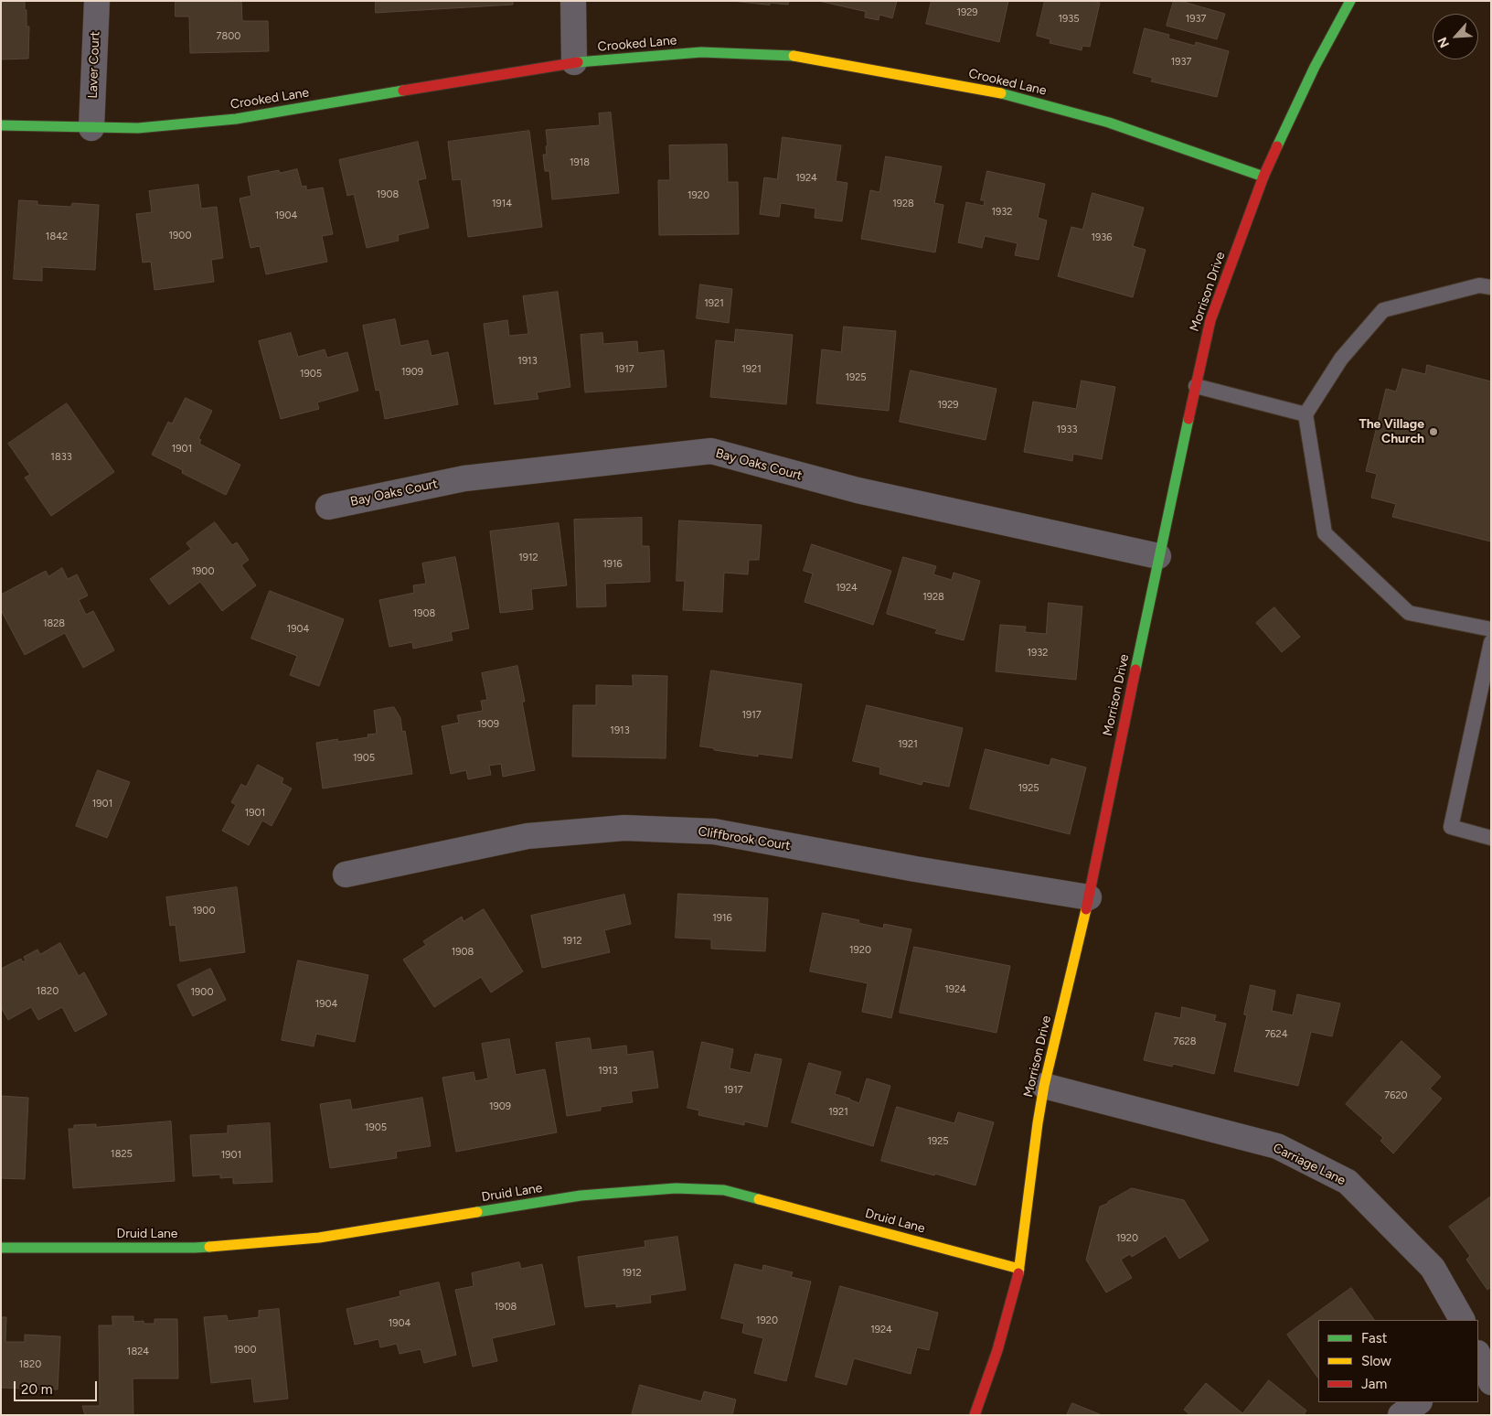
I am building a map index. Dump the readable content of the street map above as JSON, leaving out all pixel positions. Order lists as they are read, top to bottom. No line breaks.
{"streets":{"street":["Crooked Lane","Laver Court","Morrison Drive","Bay Oaks Court","Cliffbrook Court","Carriage Lane","Druid Lane"]},"crossings":[["Crooked Lane","Laver Court"],["Crooked Lane","Morrison Drive"],["Morrison Drive","Bay Oaks Court"],["Morrison Drive","Cliffbrook Court"],["Morrison Drive","Carriage Lane"],["Morrison Drive","Druid Lane"]],"places":["The Village Church"],"house_numbers":["1929","1935","1937","7800","1937","1918","1924","1908","1920","1914","1928","1932","1904","1900","1842","1936","1921","1913","1917","1921","1909","1905","1925","1929","1933","1901","1833","1912","1916","1900","1924","1928","1908","1828","1904","1932","1917","1909","1913","1921","1905","1925","1901","1901","1900","1916","1912","1920","1908","1924","1820","1900","1904","7624","7628","1913","1917","7620","1909","1921","1905","1925","1825","1901","1920","1912","1908","1920","1904","1924","1900","1824","1820"],"legend":["Fast","Slow","Jam"],"scale_bar":"20 m","north":"bottom left"}
